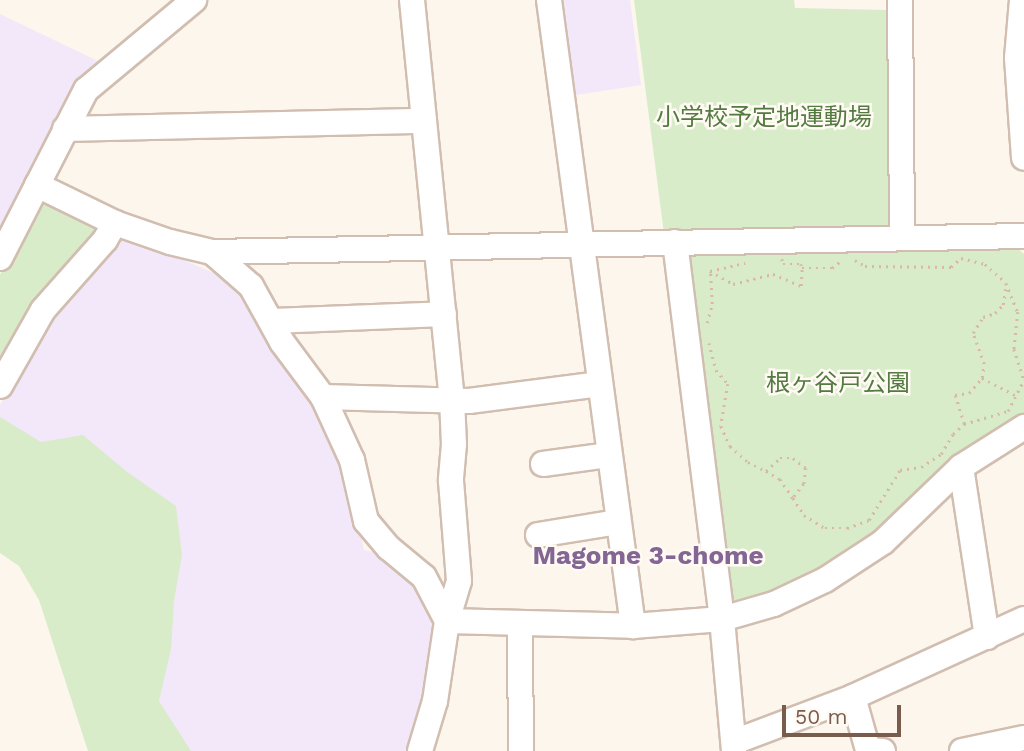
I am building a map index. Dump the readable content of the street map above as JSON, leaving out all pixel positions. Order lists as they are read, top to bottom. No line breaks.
{"districts":["Magome 3-chome"],"parks":["小学校予定地運動場","根ヶ谷戸公園"],"scale_bar":"50 m"}
